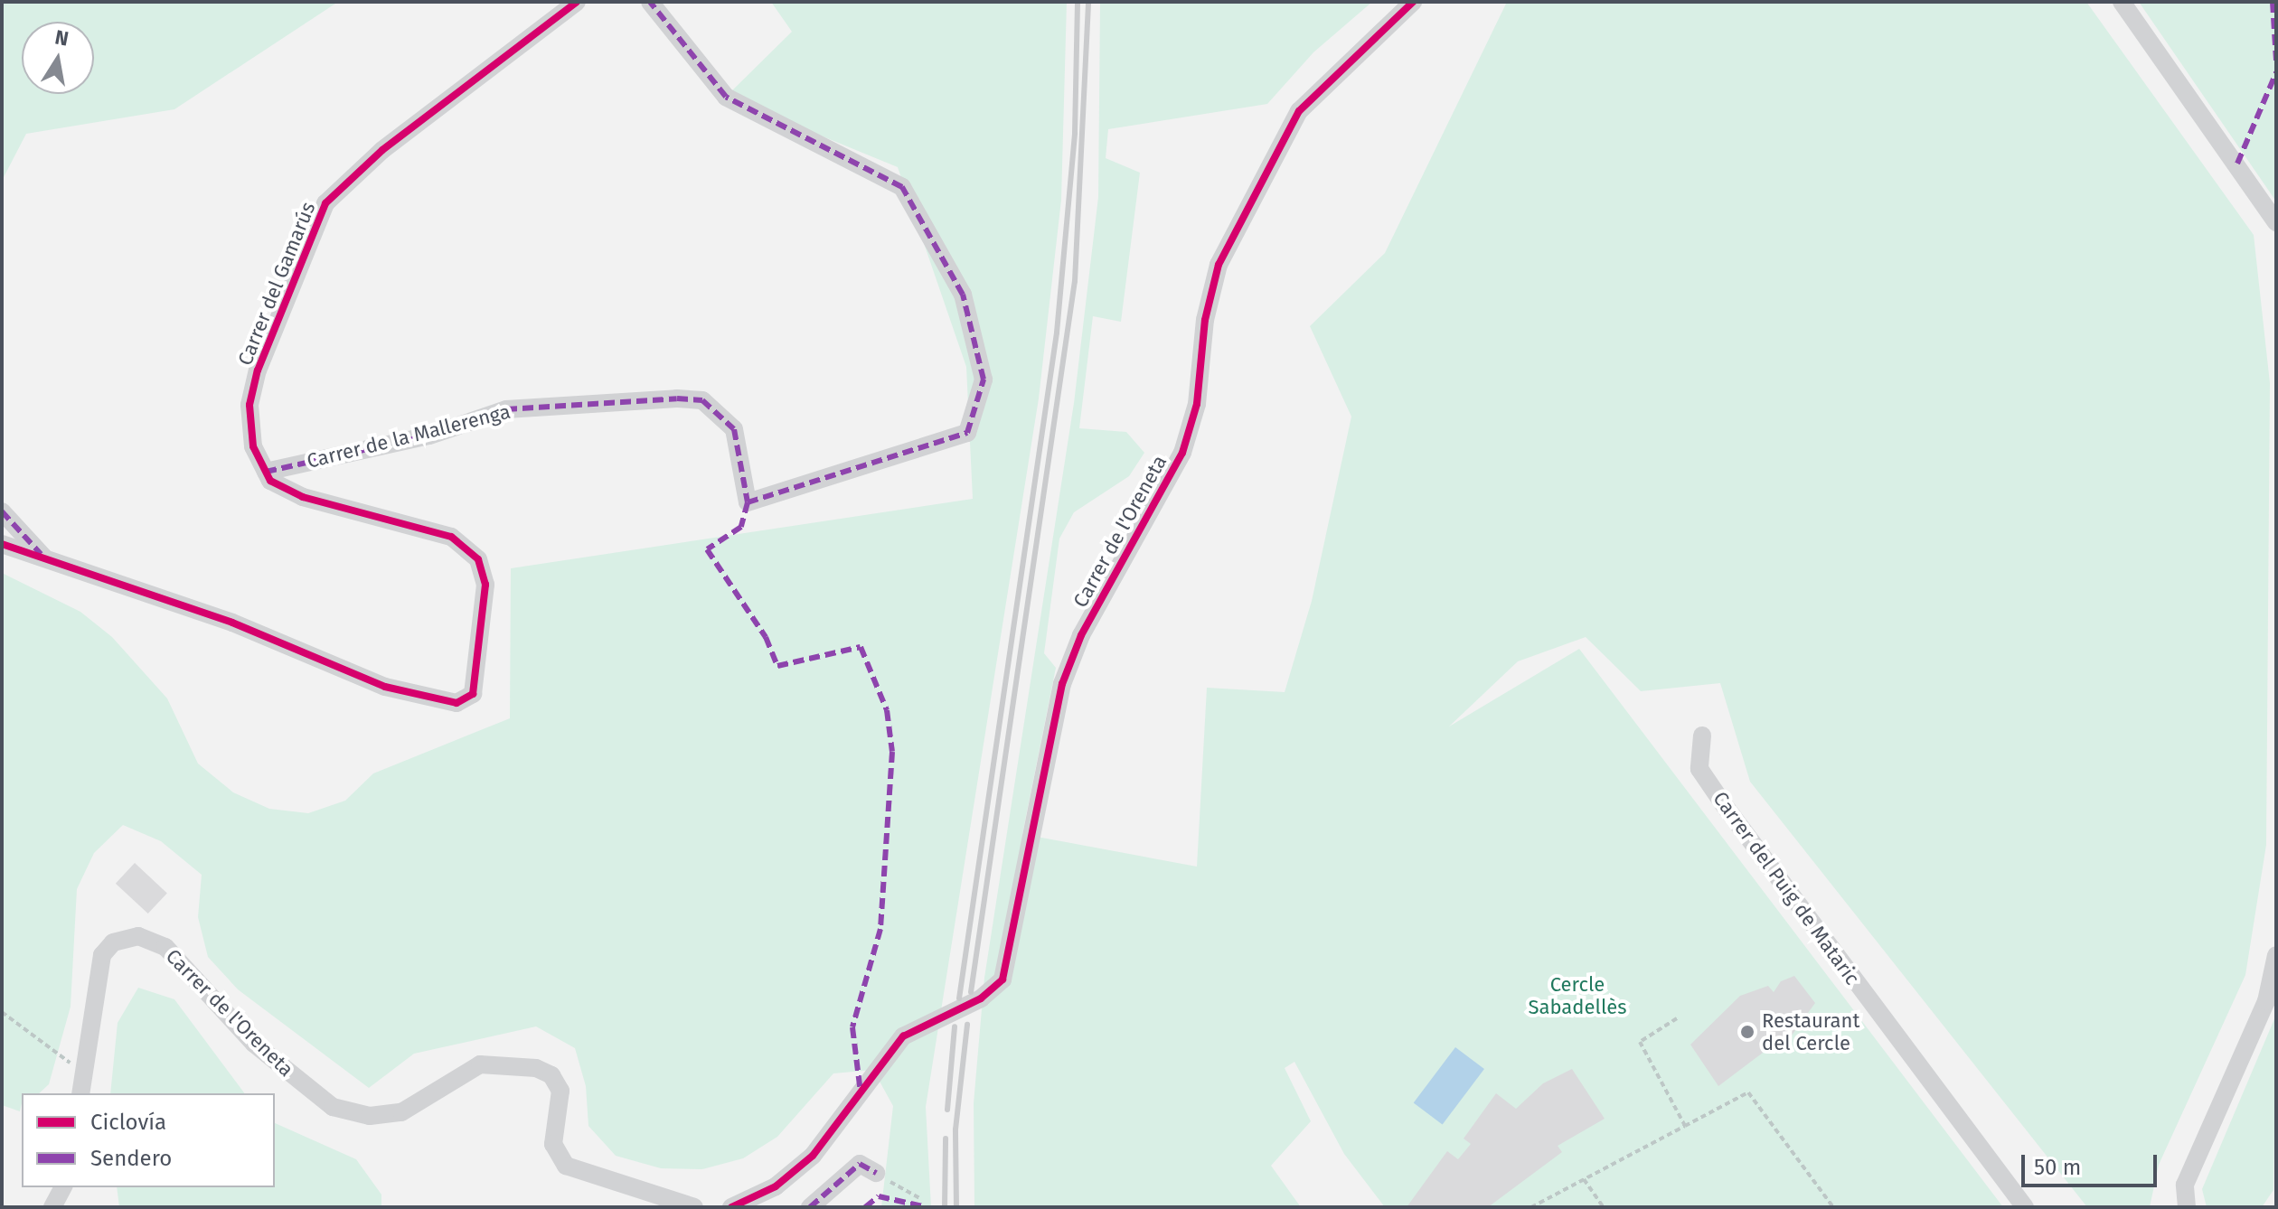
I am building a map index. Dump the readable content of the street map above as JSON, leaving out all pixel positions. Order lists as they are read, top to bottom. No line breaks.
{"streets":{"street":["Carrer del Gamarús","Carrer de la Mallerenga","Carrer de l'Oreneta","Carrer del Puig de Mataric"]},"crossings":[["Carrer del Gamarús","Carrer de la Mallerenga"]],"parks":["Cercle Sabadellès"],"places":["Restaurant del Cercle"],"legend":["Ciclovía","Sendero"],"scale_bar":"50 m","north":"top"}
